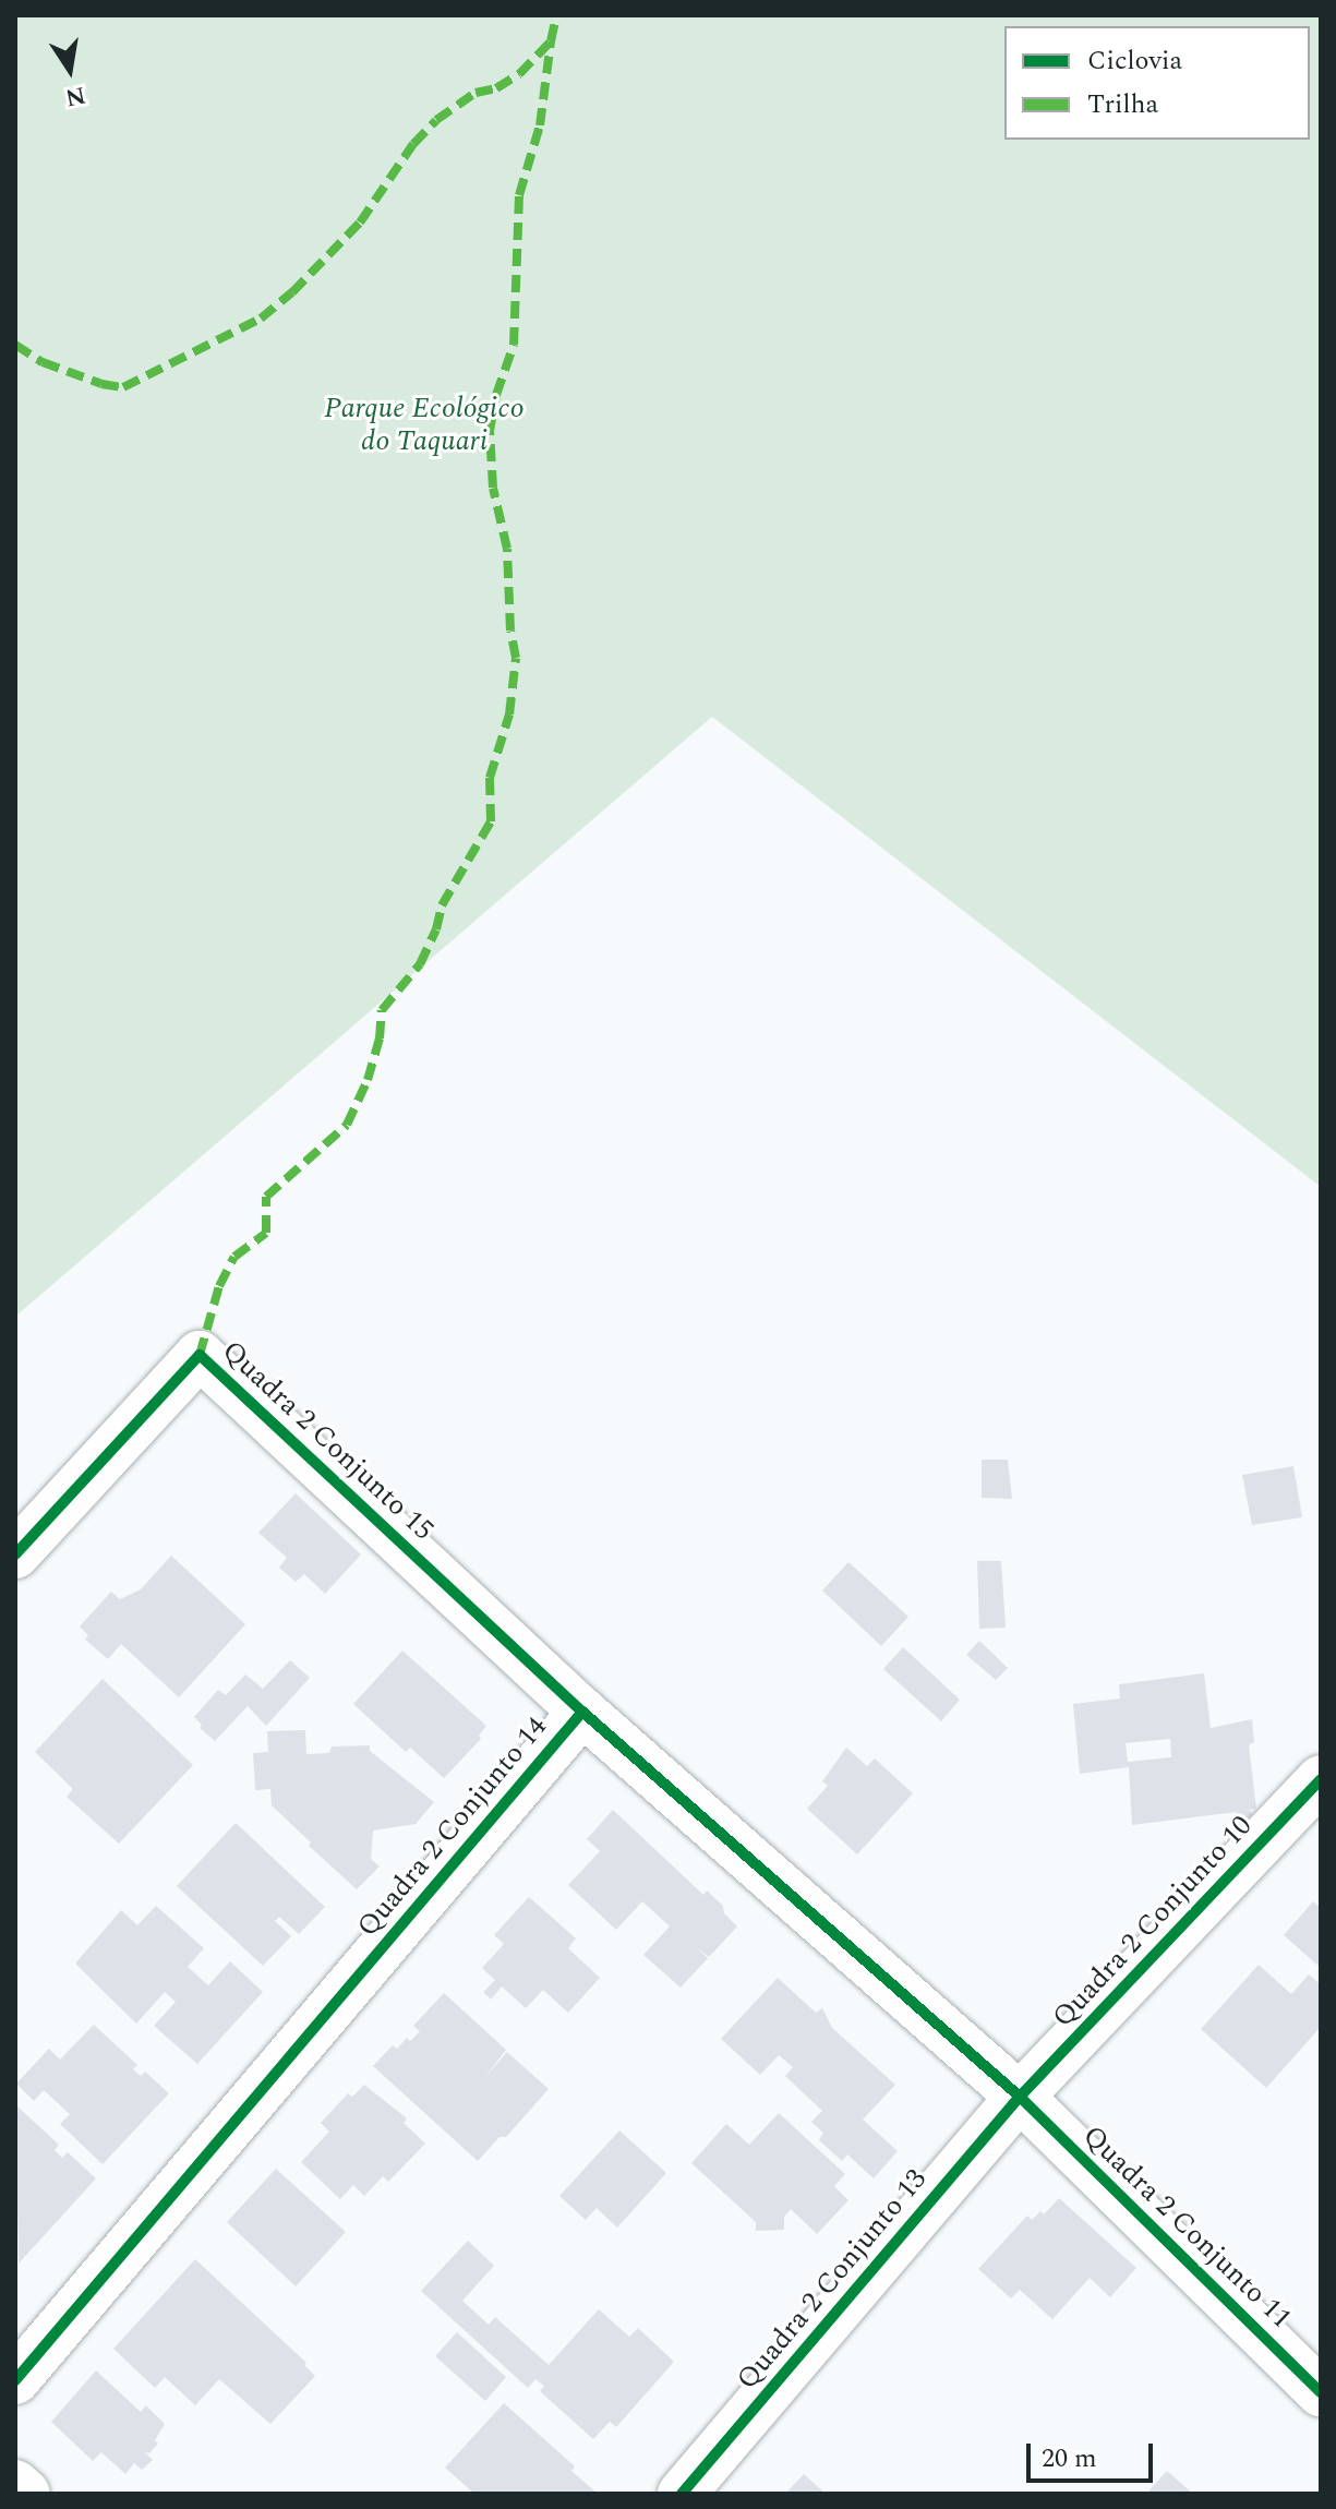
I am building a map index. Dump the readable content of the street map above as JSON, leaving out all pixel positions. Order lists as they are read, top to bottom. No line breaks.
{"streets":{"street":["Quadra 2 Conjunto 15","Quadra 2 Conjunto 14","Quadra 2 Conjunto 10","Quadra 2 Conjunto 11","Quadra 2 Conjunto 13"]},"crossings":[["Quadra 2 Conjunto 15","Quadra 2 Conjunto 14"],["Quadra 2 Conjunto 14","Quadra 2 Conjunto 10"],["Quadra 2 Conjunto 14","Quadra 2 Conjunto 11"],["Quadra 2 Conjunto 14","Quadra 2 Conjunto 13"],["Quadra 2 Conjunto 10","Quadra 2 Conjunto 11"],["Quadra 2 Conjunto 10","Quadra 2 Conjunto 13"],["Quadra 2 Conjunto 11","Quadra 2 Conjunto 13"]],"parks":["Parque Ecológico do Taquari"],"legend":["Ciclovia","Trilha"],"scale_bar":"20 m","north":"bottom"}
